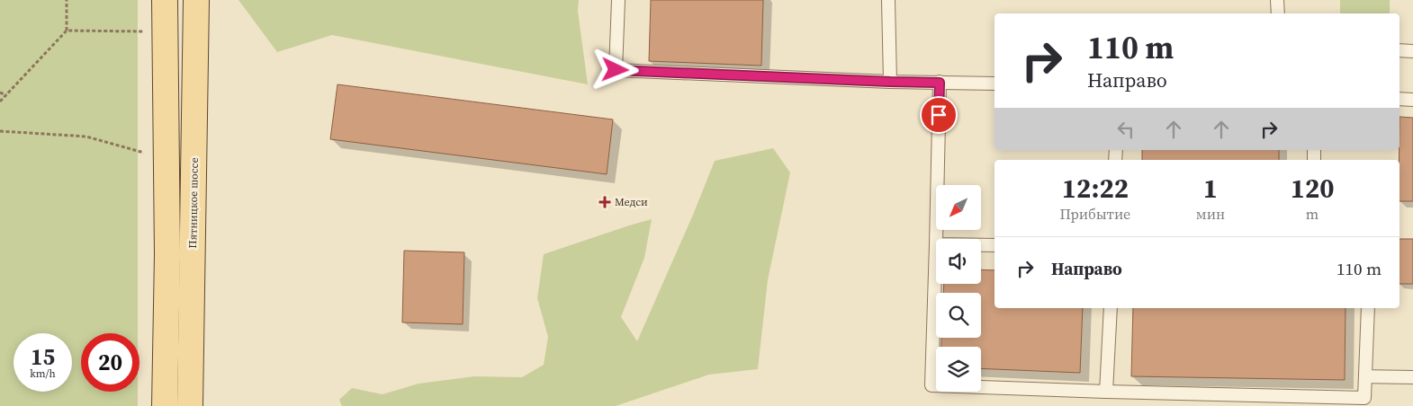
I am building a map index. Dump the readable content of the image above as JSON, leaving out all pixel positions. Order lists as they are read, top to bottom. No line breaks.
{"streets":{"main road":["Пятницкое шоссе"]},"places":{"health":["Медси"]},"north":"bottom left","page":{"turn":["110 m","Направо"],"eta":["12:22","Прибытие","1","мин","120","m"],"list":[{"name":"Направо","value":"110 m"}],"speed":"15 km/h","limit":"20"}}
